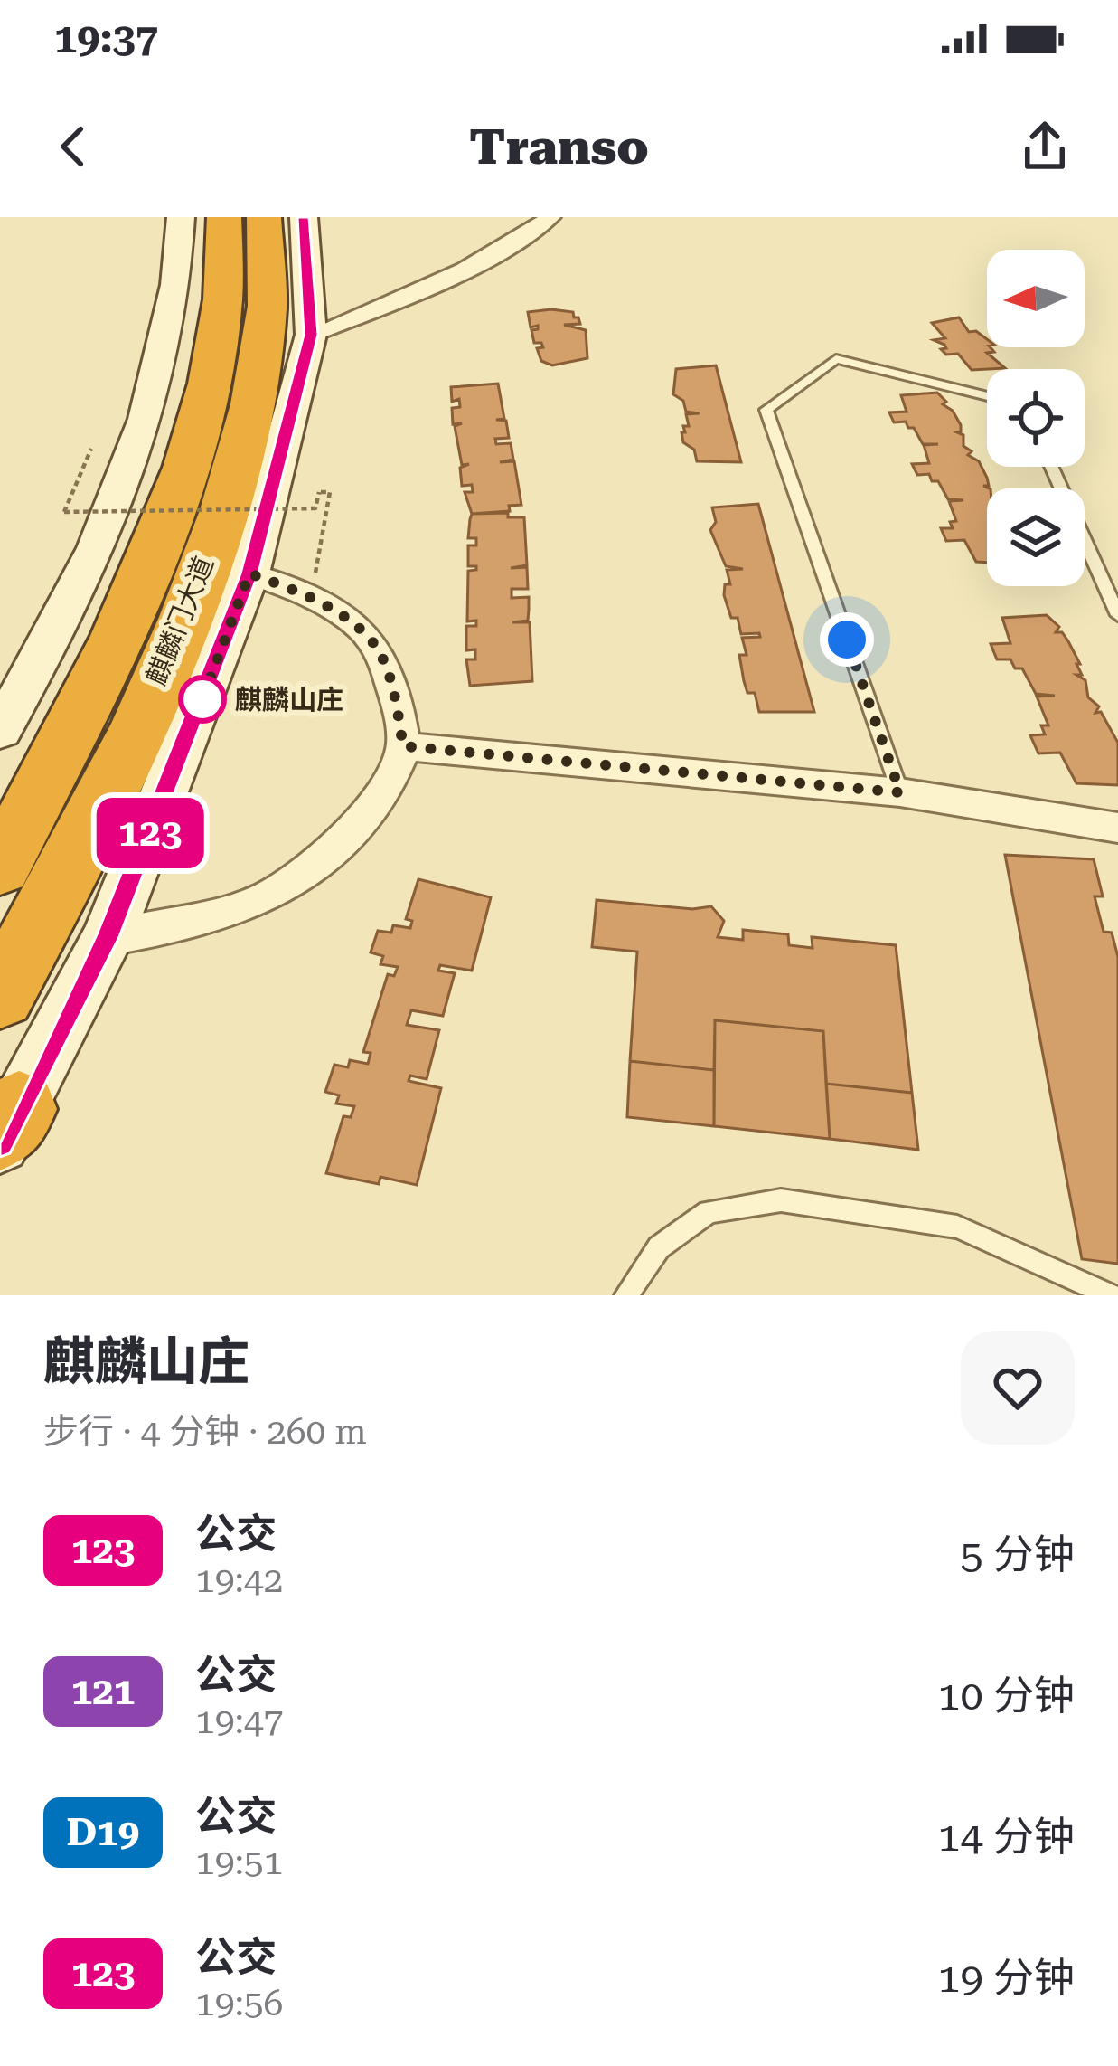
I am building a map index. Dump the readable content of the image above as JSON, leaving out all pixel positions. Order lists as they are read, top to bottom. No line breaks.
{"streets":{"highway":["麒麟门大道"]},"places":["麒麟山庄"],"lines":["bus line 123"],"north":"left","page":{"status":"19:37","header":"Transo","on_map":"123","heading":["麒麟山庄","步行 · 4 分钟 · 260 m"],"list":[{"mark":"123","name":"公交","note":"19:42","value":"5 分钟"},{"mark":"121","name":"公交","note":"19:47","value":"10 分钟"},{"mark":"D19","name":"公交","note":"19:51","value":"14 分钟"},{"mark":"123","name":"公交","note":"19:56","value":"19 分钟"}]}}
